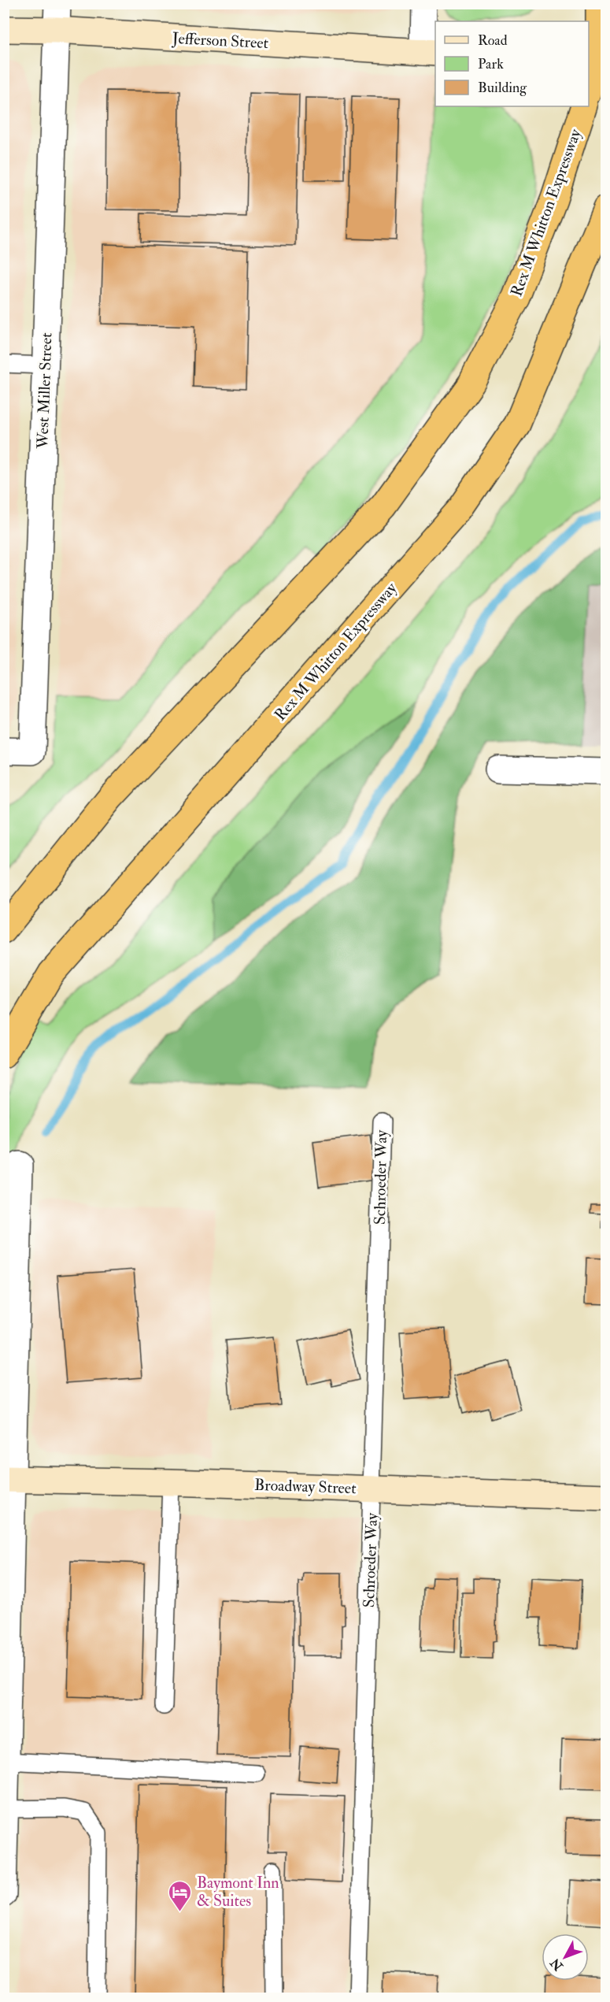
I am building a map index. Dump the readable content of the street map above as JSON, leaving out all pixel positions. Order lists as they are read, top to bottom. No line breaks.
{"streets":{"highway":["Rex M Whitton Expressway"],"street":["Jefferson Street","West Miller Street","Broadway Street"],"lane":["Schroeder Way"]},"crossings":[["Jefferson Street","West Miller Street"],["Schroeder Way","Broadway Street"]],"places":{"hotel":["Baymont Inn & Suites"]},"legend":["Road","Park","Building"],"north":"bottom left"}
